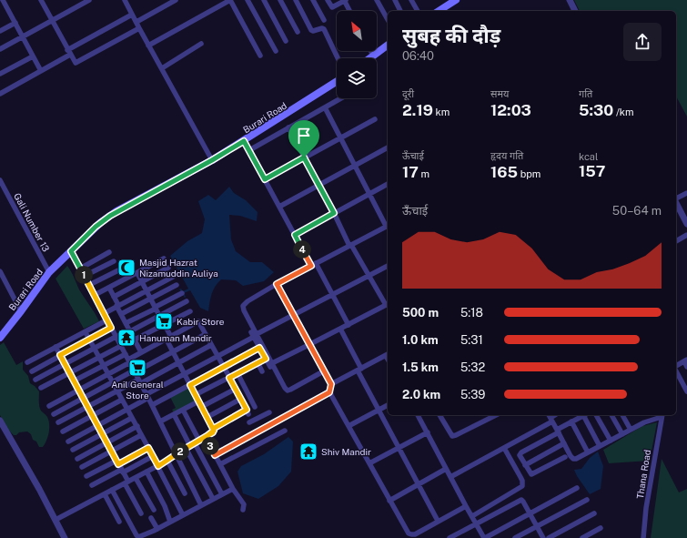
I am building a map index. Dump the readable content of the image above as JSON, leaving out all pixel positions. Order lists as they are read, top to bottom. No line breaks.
{"streets":{"main road":["Burari Road"],"street":["Gali Number 13","Thana Road"]},"crossings":[["Burari Road","Gali Number 13"]],"places":{"mosque":["Masjid Hazrat Nizamuddin Auliya"],"supermarket":["Kabir Store","Anil General Store"],"temple":["Hanuman Mandir","Shiv Mandir"]},"north":"top left","page":{"heading":["सुबह की दौड़","06:40"],"stats":[["दूरी","2.19 km"],["समय","12:03"],["गति","5:30 /km"],["ऊँचाई","17 m"],["हृदय गति","165 bpm"],["kcal","157"]],"chart":["ऊँचाई","50–64 m"],"pins":["4","1","3","2"],"list":[{"name":"500 m","note":"5:18"},{"name":"1.0 km","note":"5:31"},{"name":"1.5 km","note":"5:32"},{"name":"2.0 km","note":"5:39"}]}}
